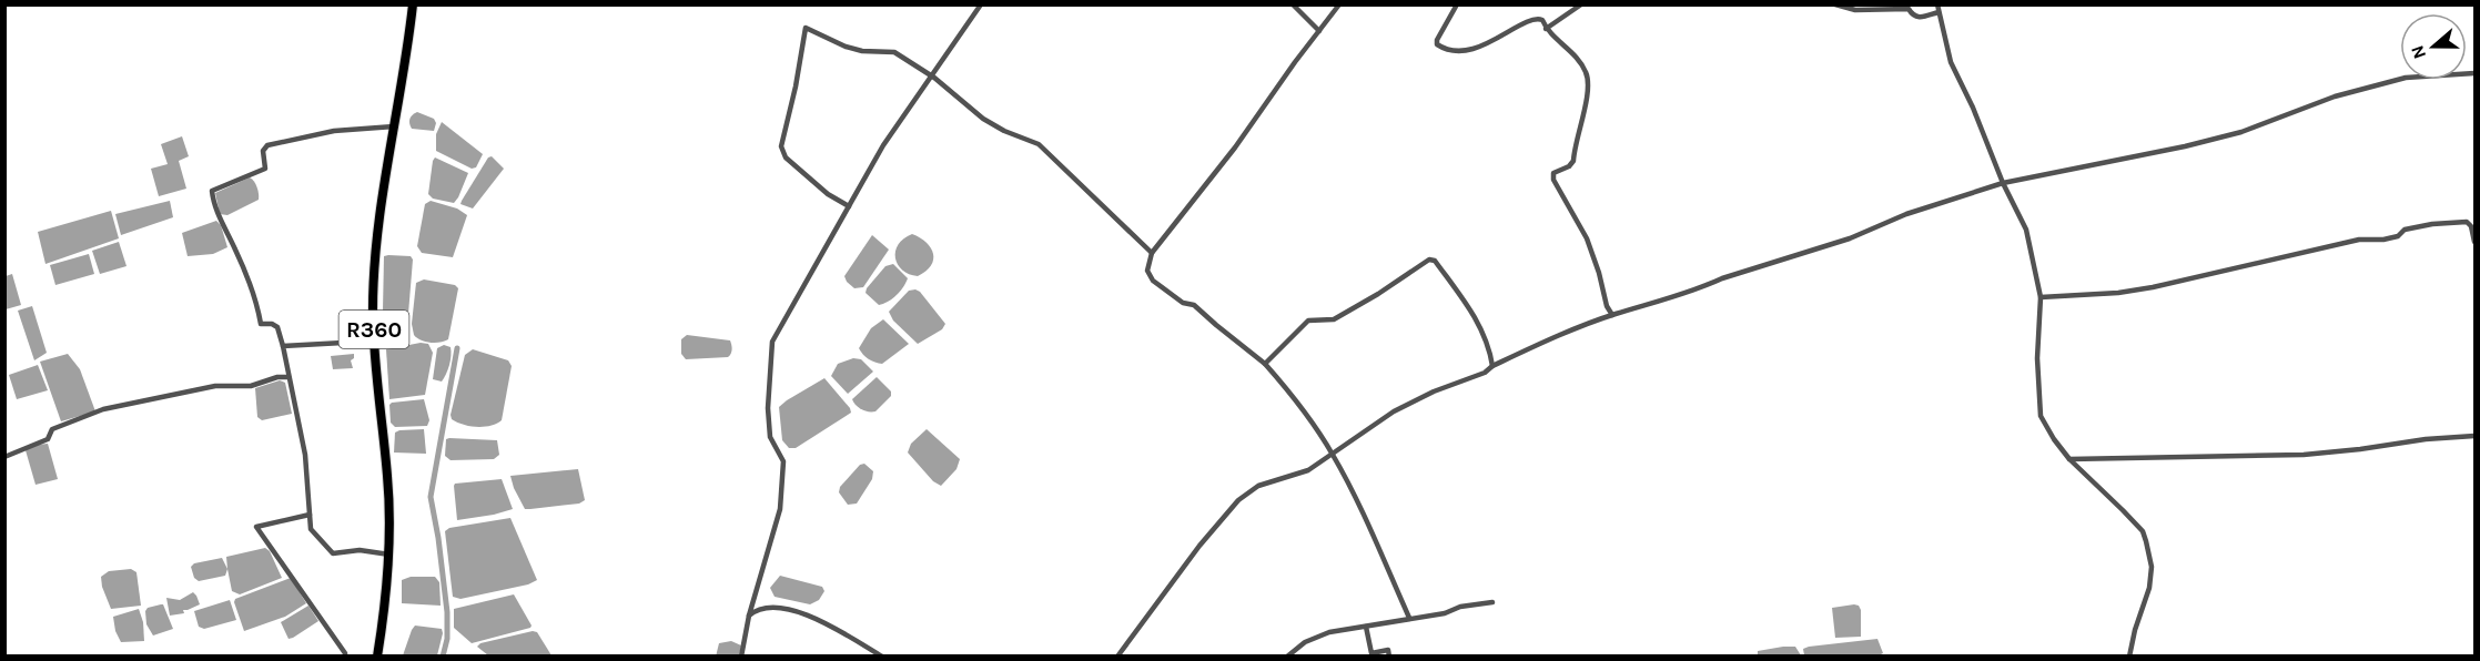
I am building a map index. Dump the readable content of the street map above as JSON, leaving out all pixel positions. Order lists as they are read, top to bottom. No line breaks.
{"streets":{"main road":["R360"]},"north":"left"}
